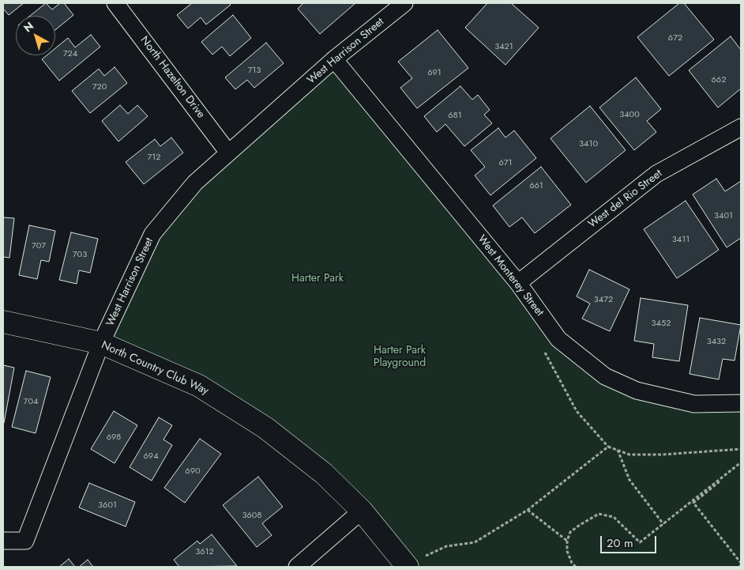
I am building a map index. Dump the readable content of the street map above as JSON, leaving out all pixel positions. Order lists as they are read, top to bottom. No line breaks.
{"streets":{"street":["West Harrison Street","North Hazelton Drive","West del Rio Street","West Monterey Street","North Country Club Way"]},"crossings":[["West Harrison Street","North Hazelton Drive"],["West Harrison Street","West Monterey Street"],["West Harrison Street","North Country Club Way"],["West del Rio Street","West Monterey Street"]],"parks":["Harter Park","Harter Park Playground"],"house_numbers":["672","3421","724","713","691","662","720","3400","681","3410","712","671","661","3401","3411","707","703","3472","3452","3432","704","698","694","690","3601","3608","3612"],"scale_bar":"20 m","north":"top left"}
